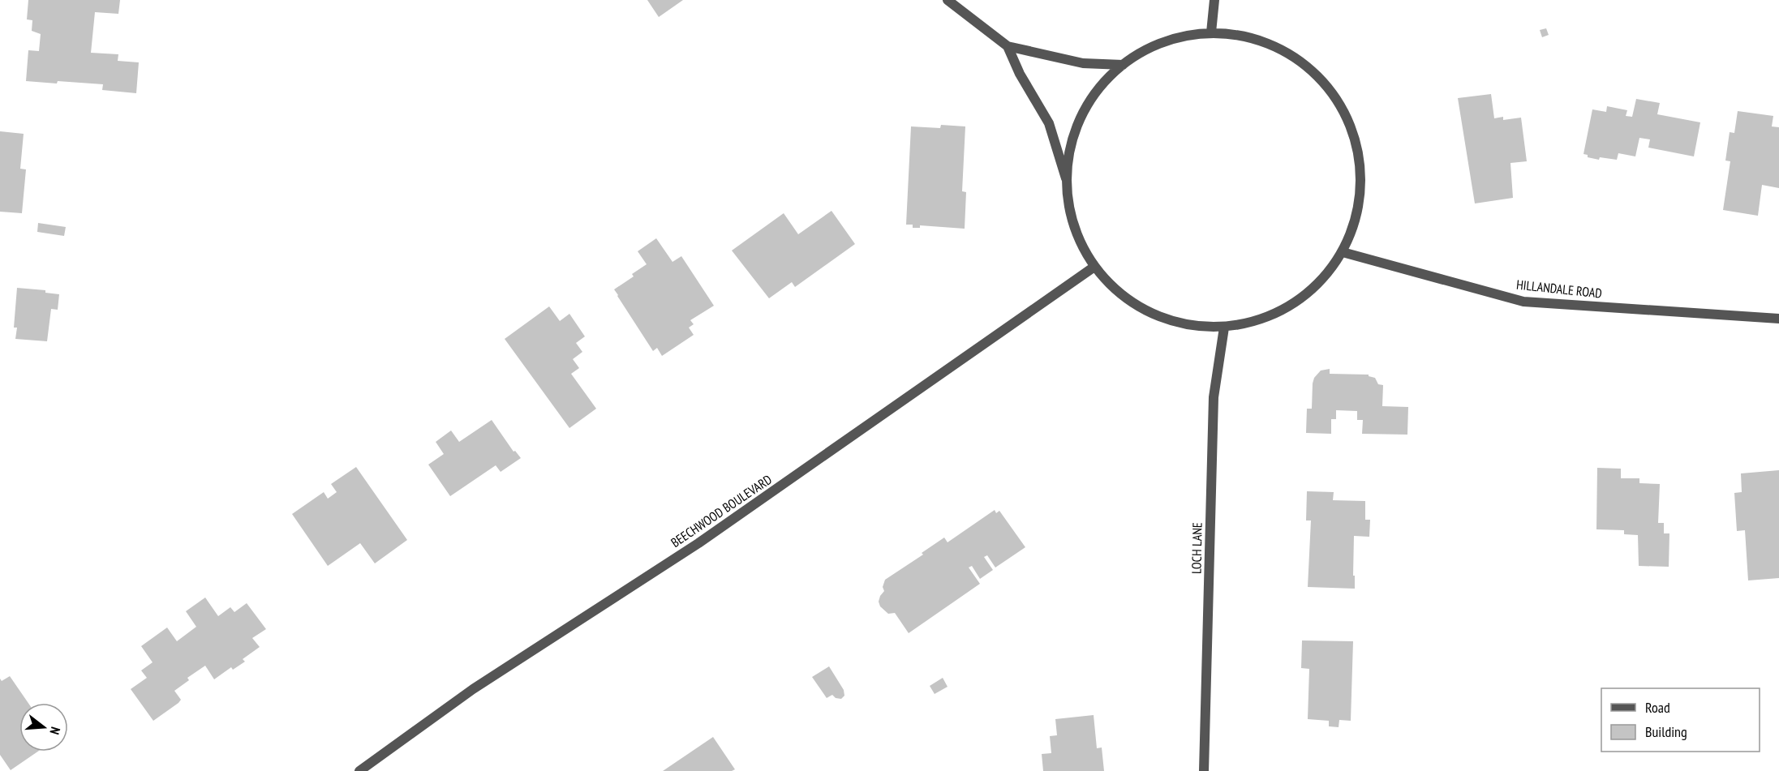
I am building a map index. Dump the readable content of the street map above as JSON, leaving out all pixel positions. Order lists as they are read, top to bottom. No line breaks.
{"streets":{"street":["HILLANDALE ROAD","BEECHWOOD BOULEVARD","LOCH LANE"]},"legend":["Road","Building"],"north":"right"}
